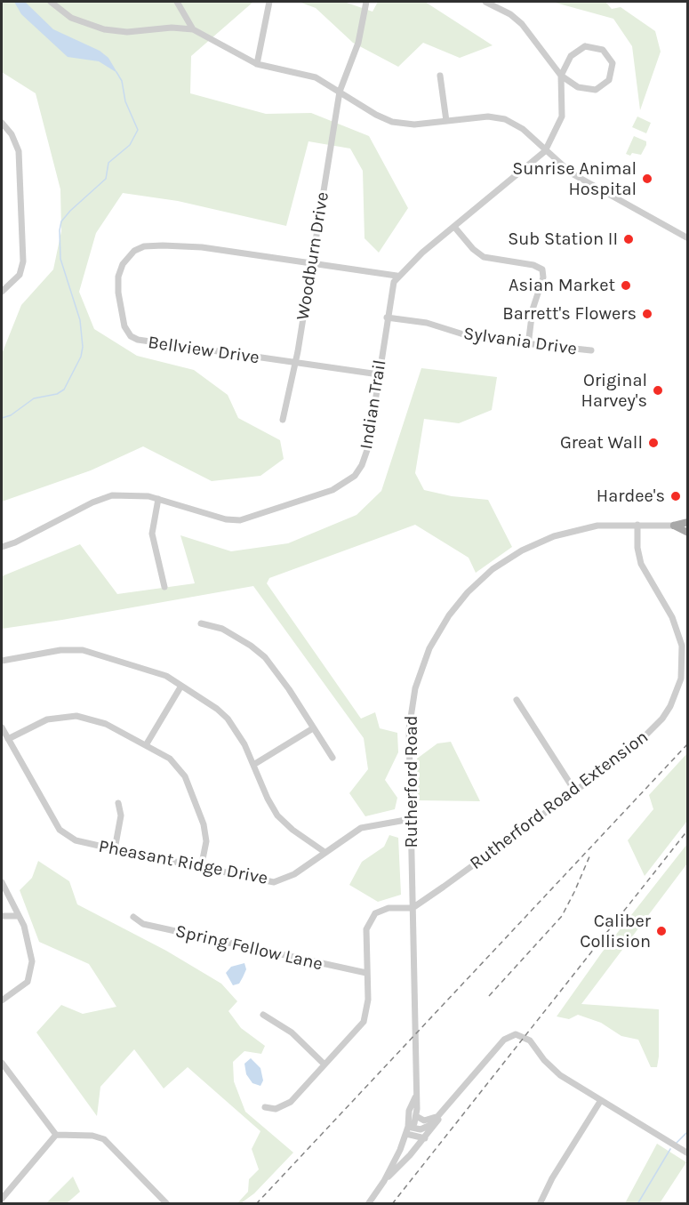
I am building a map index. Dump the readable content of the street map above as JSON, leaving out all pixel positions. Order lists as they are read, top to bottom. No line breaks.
{"streets":{"street":["Woodburn Drive","Sylvania Drive","Bellview Drive","Indian Trail","Rutherford Road","Rutherford Road Extension","Pheasant Ridge Drive","Spring Fellow Lane"]},"crossings":[["Woodburn Drive","Bellview Drive"],["Sylvania Drive","Indian Trail"],["Bellview Drive","Indian Trail"],["Rutherford Road","Rutherford Road Extension"],["Rutherford Road","Pheasant Ridge Drive"]],"places":["Sunrise Animal Hospital","Sub Station II","Asian Market","Barrett's Flowers","Original Harvey's","Great Wall","Hardee's","Caliber Collision"]}
